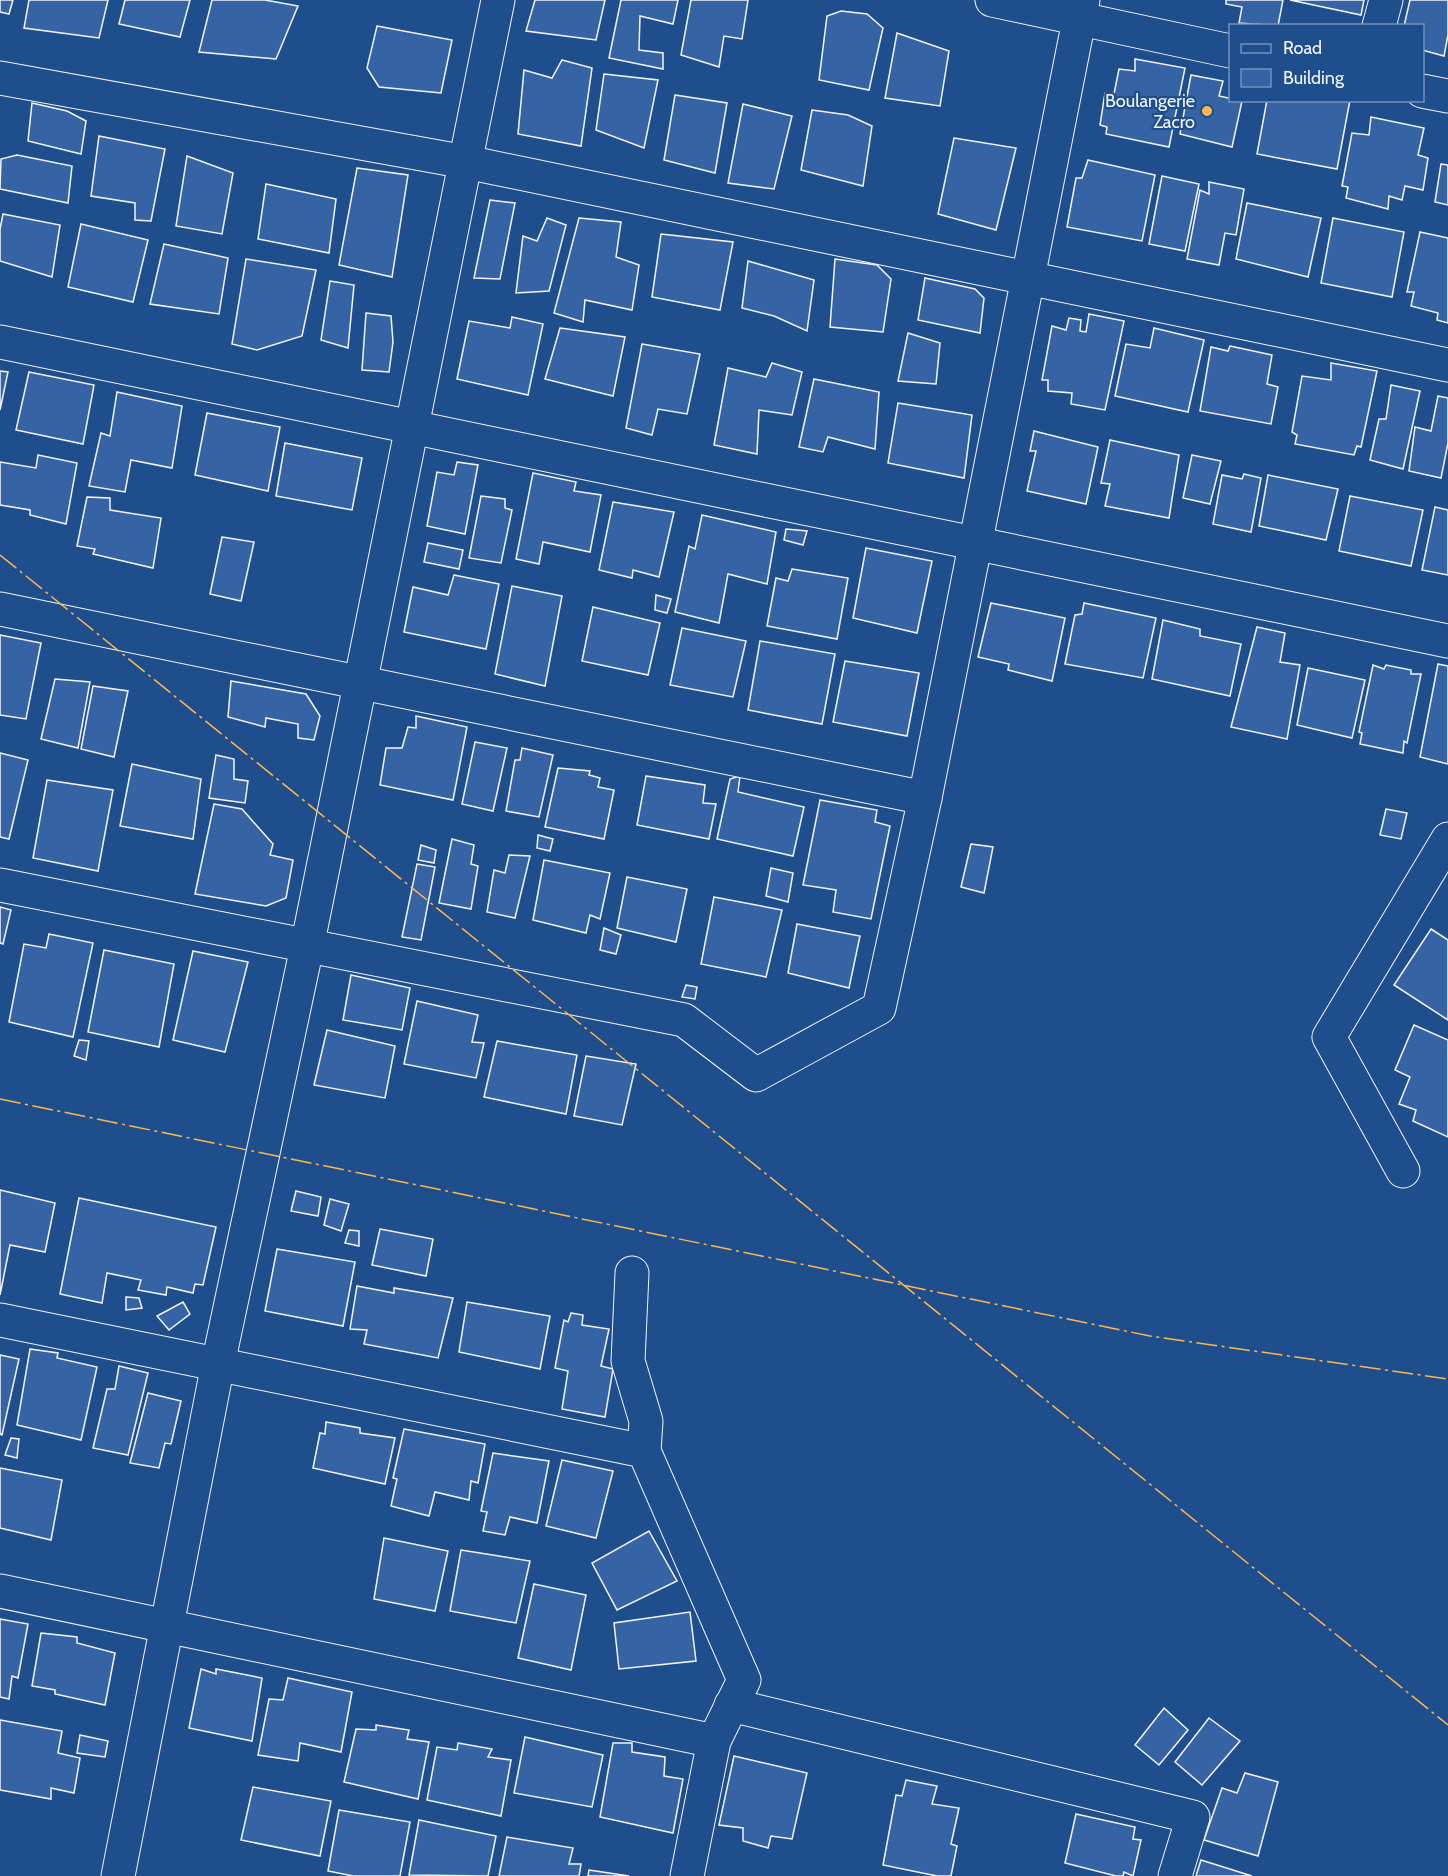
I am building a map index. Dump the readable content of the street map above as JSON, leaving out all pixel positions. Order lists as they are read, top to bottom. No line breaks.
{"places":["Boulangerie Zacro"],"legend":["Road","Building"]}
